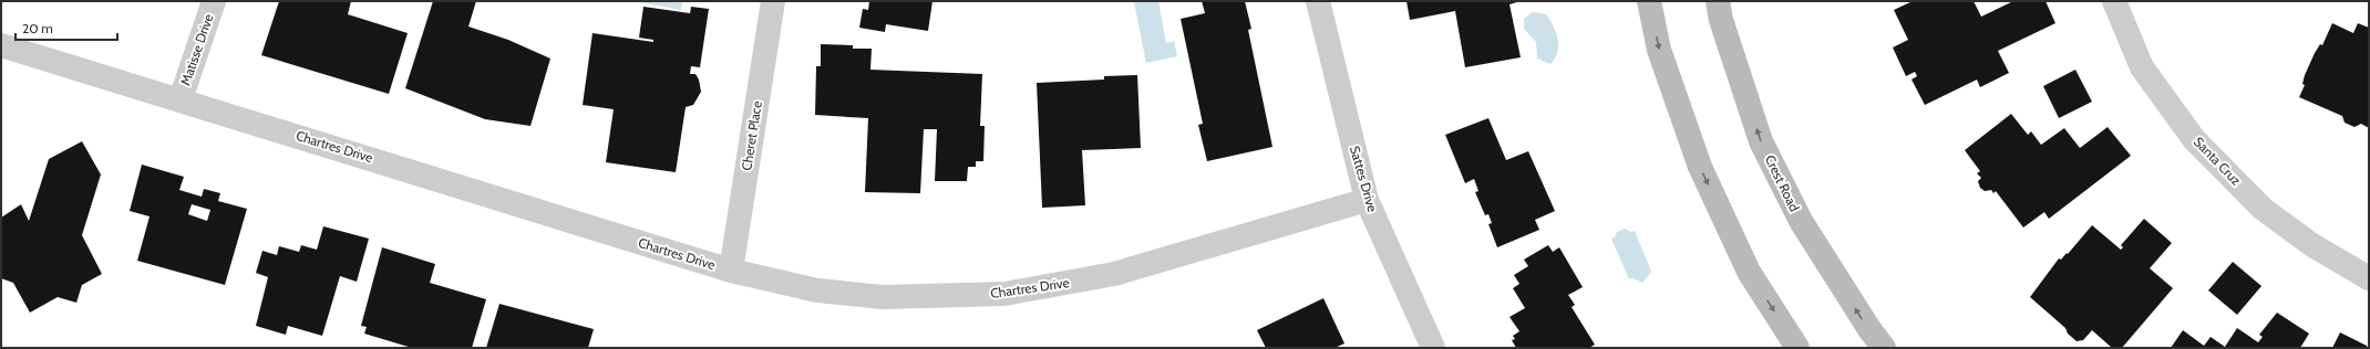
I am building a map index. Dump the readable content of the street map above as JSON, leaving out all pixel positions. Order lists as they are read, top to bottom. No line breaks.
{"streets":{"main road":["Crest Road"],"street":["Matisse Drive","Cheret Place","Chartres Drive","Santa Cruz","Sattes Drive"]},"crossings":[["Matisse Drive","Chartres Drive"],["Cheret Place","Chartres Drive"],["Chartres Drive","Sattes Drive"]],"scale_bar":"20 m"}
